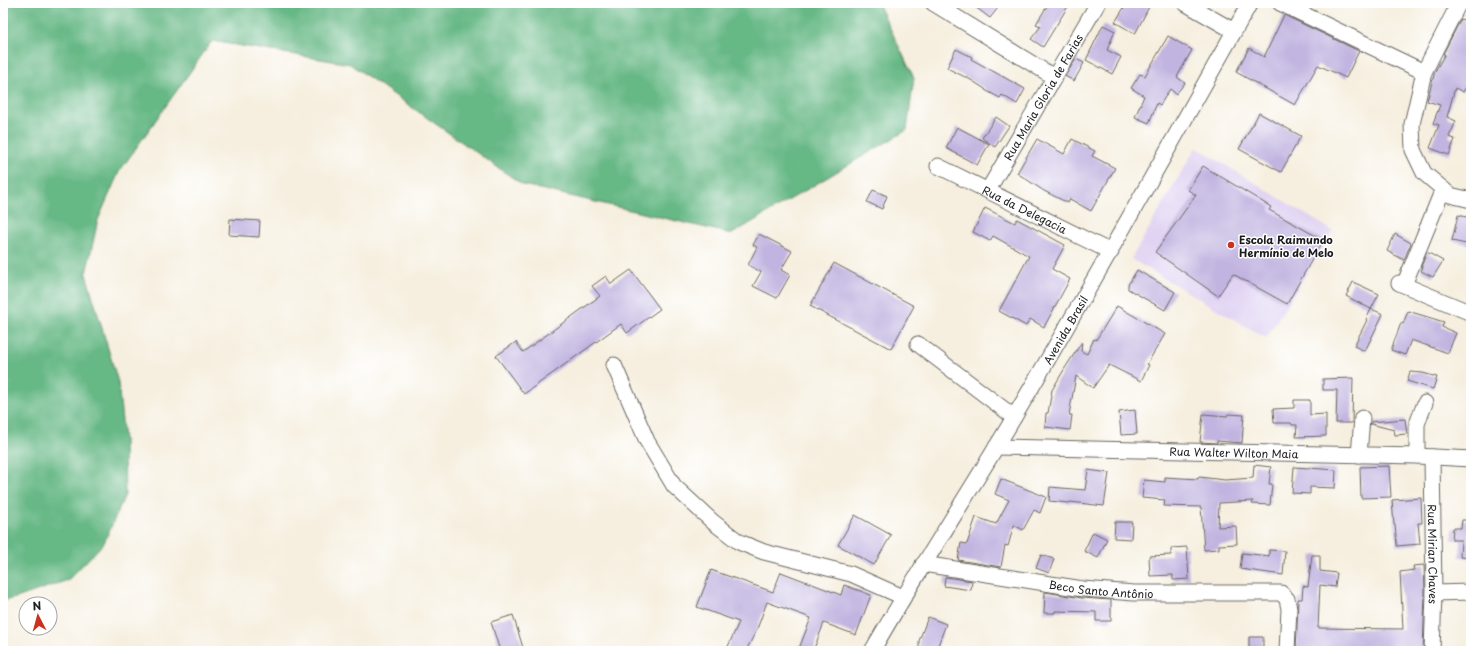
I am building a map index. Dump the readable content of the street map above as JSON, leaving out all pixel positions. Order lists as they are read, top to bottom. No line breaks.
{"streets":{"street":["Rua Maria Gloria de Farias","Rua da Delegacia","Avenida Brasil","Rua Walter Wilton Maia","Rua Mirian Chaves","Beco Santo Antônio"]},"crossings":[["Rua Maria Gloria de Farias","Rua da Delegacia"],["Rua da Delegacia","Avenida Brasil"],["Avenida Brasil","Rua Walter Wilton Maia"],["Avenida Brasil","Beco Santo Antônio"],["Rua Walter Wilton Maia","Rua Mirian Chaves"]],"places":["Escola Raimundo Hermínio de Melo"],"north":"top"}
